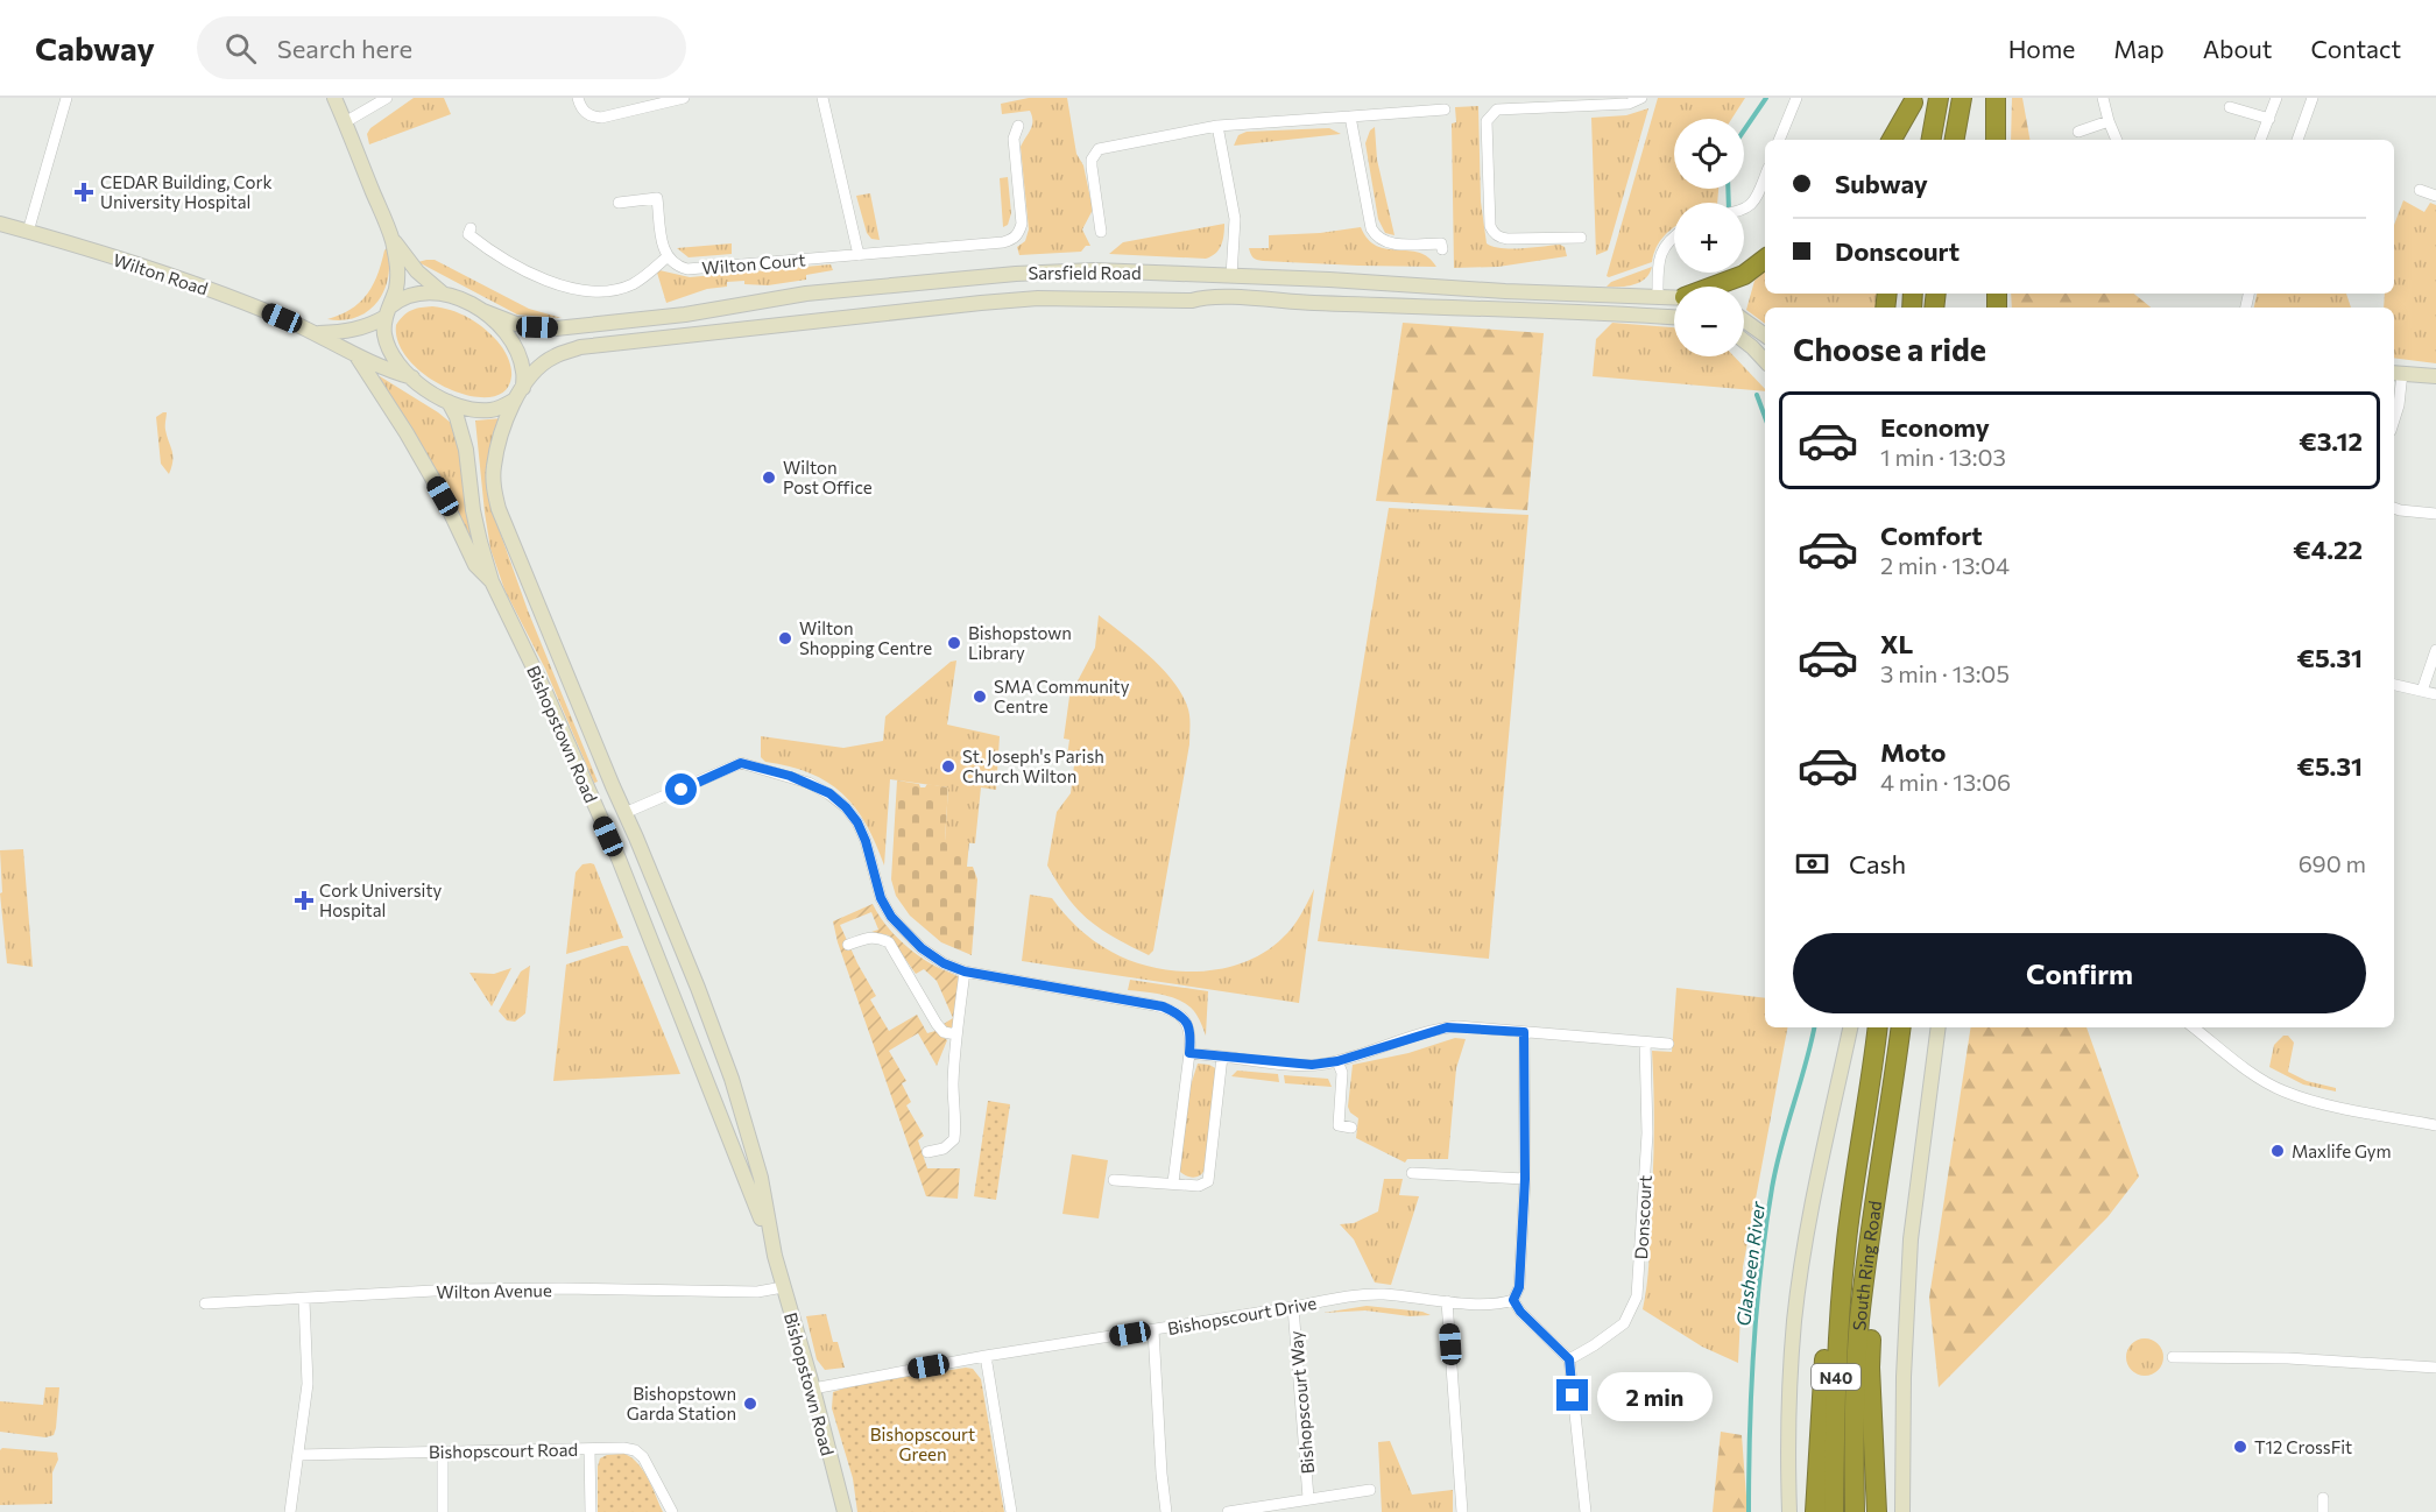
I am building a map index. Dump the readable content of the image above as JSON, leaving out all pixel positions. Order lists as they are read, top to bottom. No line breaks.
{"streets":{"highway":["South Ring Road","N40"],"main road":["Sarsfield Road","Wilton Road","Bishopstown Road"],"street":["Wilton Court","Donscourt","Wilton Avenue","Bishopscourt Drive","Bishopscourt Way","Bishopscourt Road"]},"crossings":[["Sarsfield Road","Wilton Road"],["Sarsfield Road","Bishopstown Road"],["Wilton Road","Bishopstown Road"],["Bishopstown Road","Wilton Avenue"],["Bishopstown Road","Bishopscourt Drive"],["Bishopscourt Drive","Bishopscourt Way"]],"water":["Glasheen River"],"parks":["Bishopscourt Green"],"places":{"health":["CEDAR Building, Cork University Hospital","Cork University Hospital"],"other":["Wilton Post Office","Wilton Shopping Centre","Bishopstown Library","SMA Community Centre","St. Joseph's Parish Church Wilton","Maxlife Gym","Bishopstown Garda Station","T12 CrossFit"]},"page":{"header":"Cabway","search":"Search here","nav":["Home","Map","About","Contact"],"map_buttons":["+","−"],"banner":["Subway","Donscourt"],"heading":"Choose a ride","list":[{"name":"Economy","note":"1 min · 13:03","value":"€3.12"},{"name":"Comfort","note":"2 min · 13:04","value":"€4.22"},{"name":"XL","note":"3 min · 13:05","value":"€5.31"},{"name":"Moto","note":"4 min · 13:06","value":"€5.31"}],"pay":["Cash","690 m"],"buttons":"Confirm","bubble":"2 min"}}
